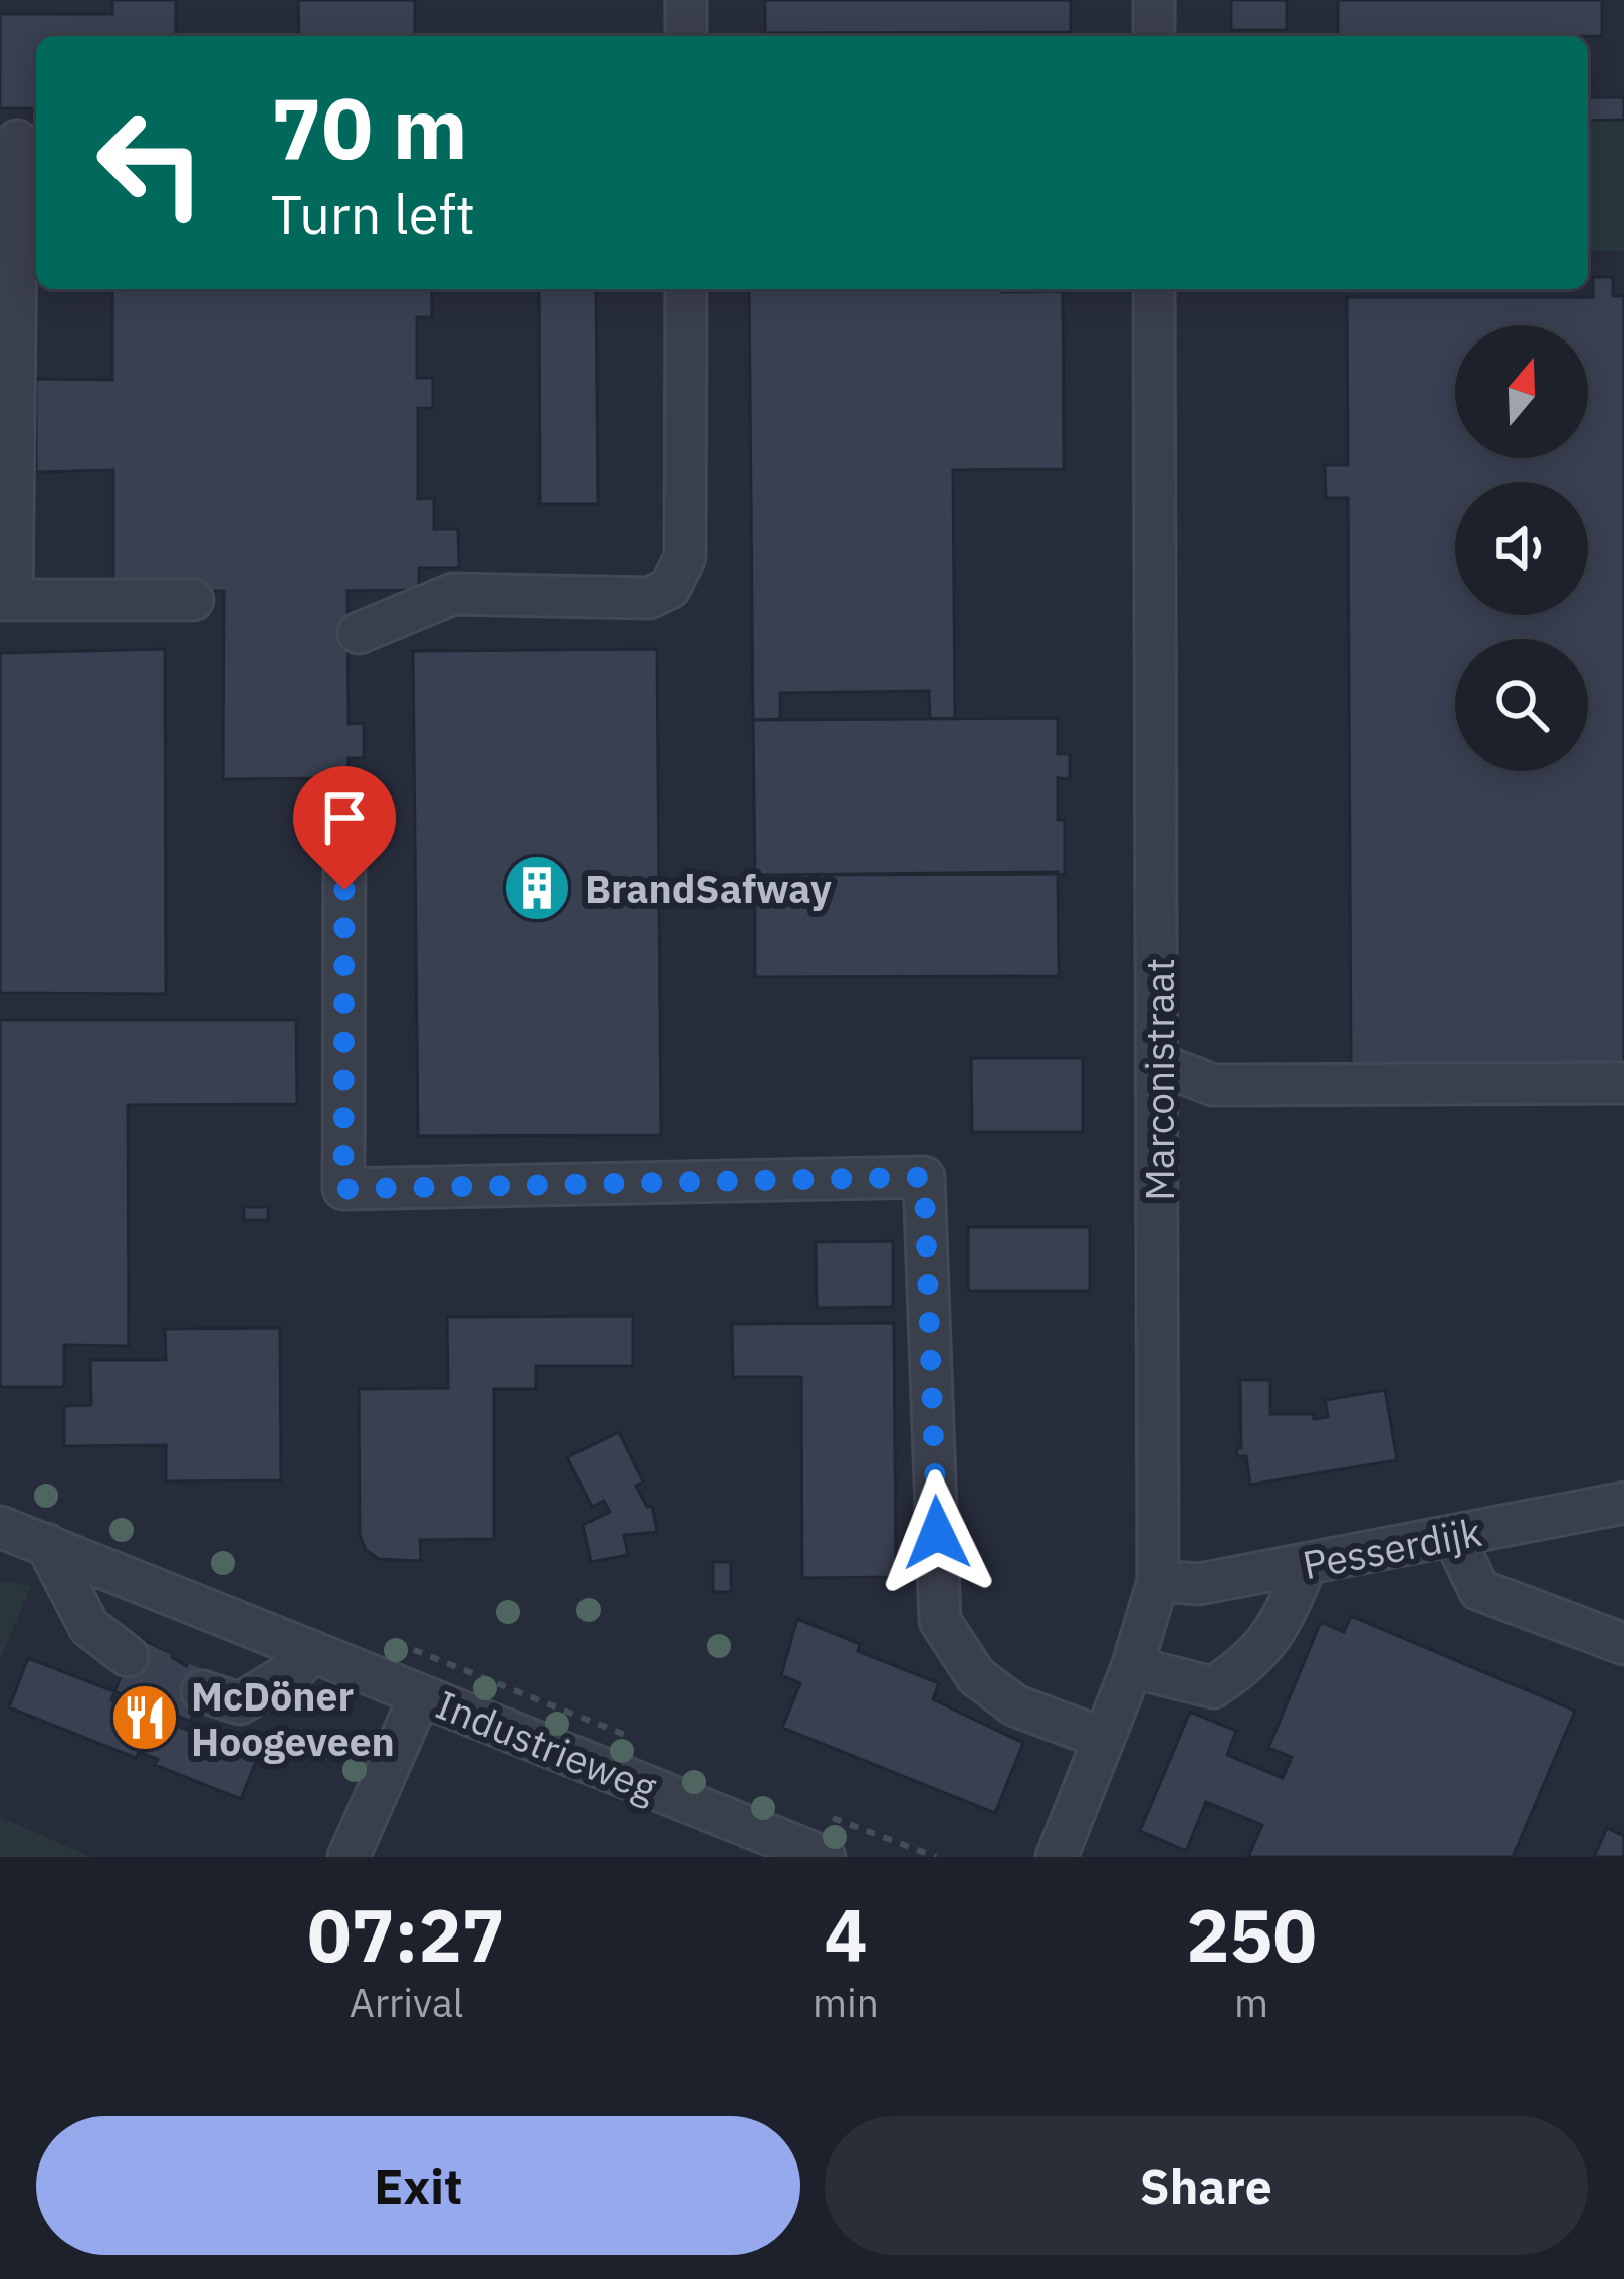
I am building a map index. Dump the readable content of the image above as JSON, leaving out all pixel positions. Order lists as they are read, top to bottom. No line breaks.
{"streets":{"street":["Marconistraat","Pesserdijk","Industrieweg"]},"crossings":[["Marconistraat","Pesserdijk"]],"places":{"building":["BrandSafway"],"restaurant":["McDöner Hoogeveen"]},"north":"top","page":{"turn":["70 m","Turn left"],"eta":["07:27","Arrival","4","min","250","m"],"buttons":["Exit","Share"]}}
